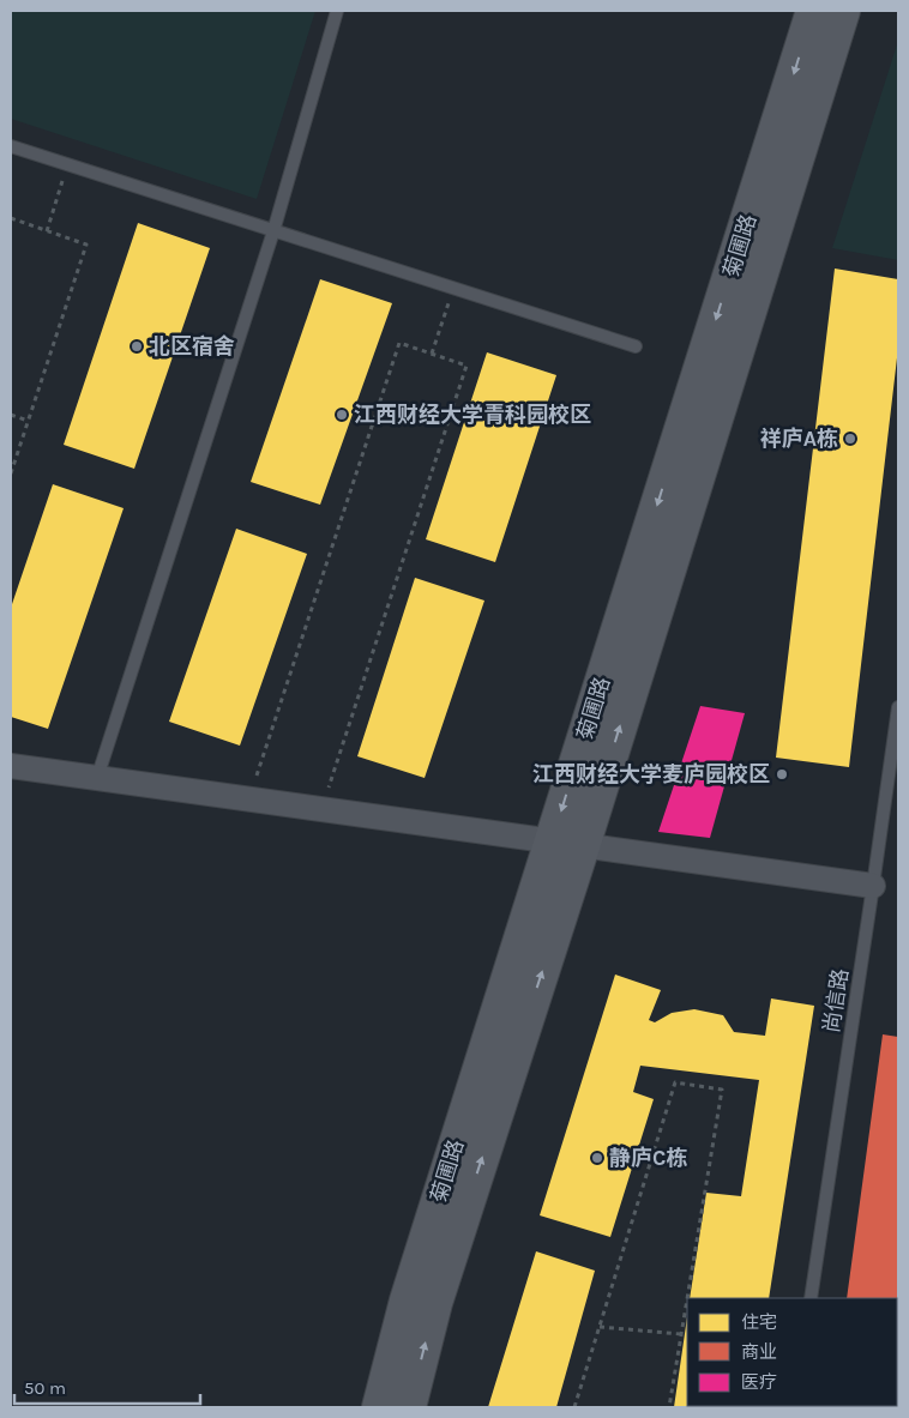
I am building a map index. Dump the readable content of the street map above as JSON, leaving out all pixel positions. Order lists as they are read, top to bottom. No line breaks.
{"streets":{"street":["菊圃路"],"lane":["尚信路"]},"places":["北区宿舍","江西财经大学青科园校区","祥庐A栋","江西财经大学麦庐园校区","静庐C栋"],"legend":["住宅","商业","医疗"],"scale_bar":"50 m"}
